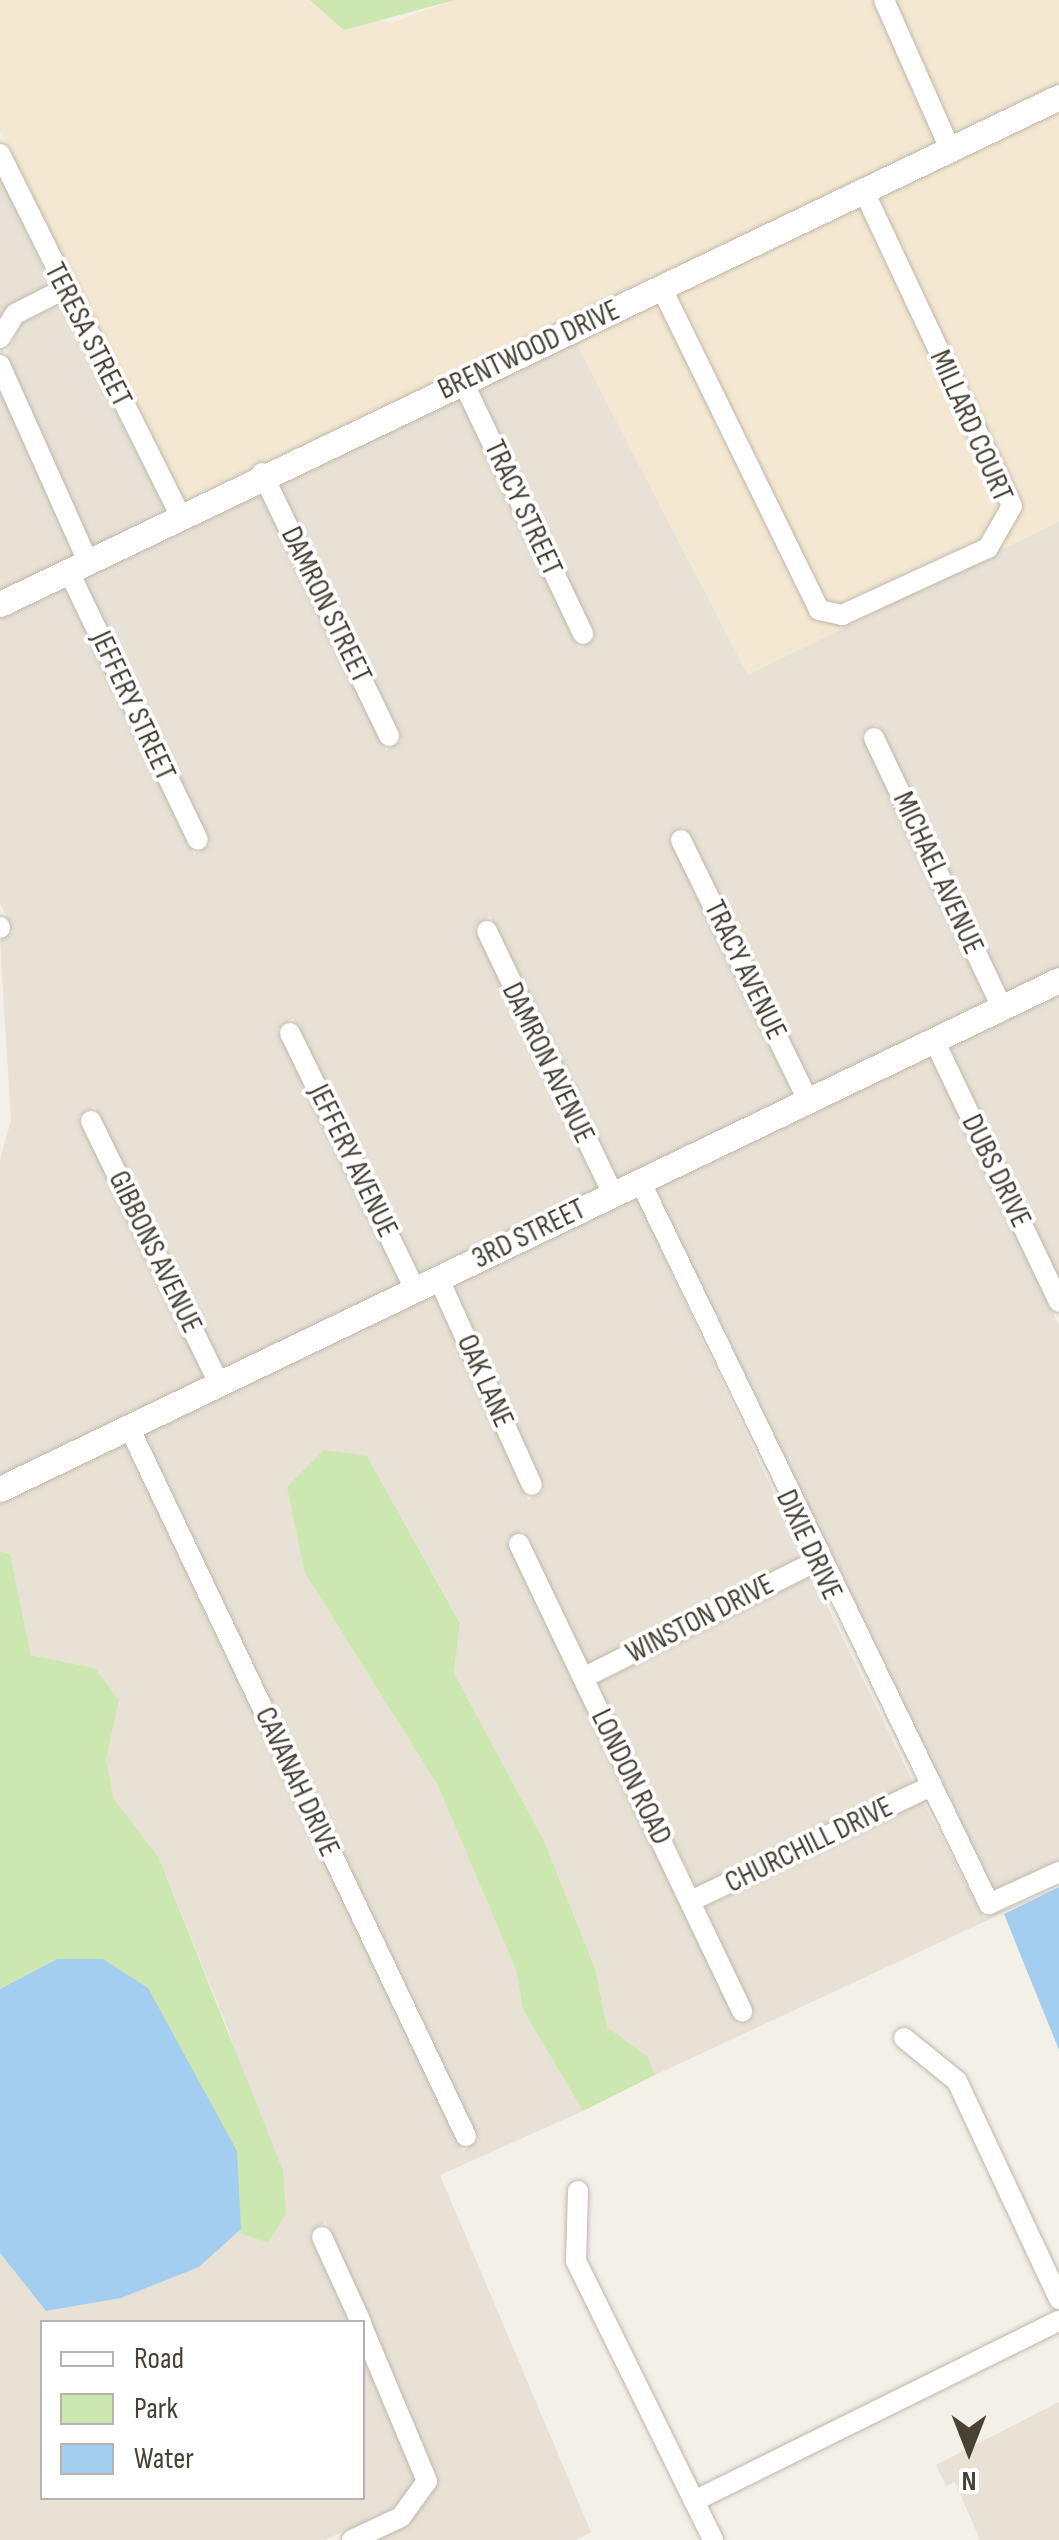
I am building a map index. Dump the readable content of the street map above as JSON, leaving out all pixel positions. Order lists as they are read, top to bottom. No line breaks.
{"streets":{"street":["TERESA STREET","BRENTWOOD DRIVE","MILLARD COURT","TRACY STREET","DAMRON STREET","JEFFERY STREET","MICHAEL AVENUE","TRACY AVENUE","DAMRON AVENUE","JEFFERY AVENUE","DUBS DRIVE","3RD STREET","GIBBONS AVENUE","OAK LANE","DIXIE DRIVE","WINSTON DRIVE","LONDON ROAD","CAVANAH DRIVE","CHURCHILL DRIVE"]},"crossings":[["TERESA STREET","BRENTWOOD DRIVE"],["BRENTWOOD DRIVE","MILLARD COURT"],["BRENTWOOD DRIVE","TRACY STREET"],["BRENTWOOD DRIVE","DAMRON STREET"],["BRENTWOOD DRIVE","JEFFERY STREET"],["MICHAEL AVENUE","3RD STREET"],["TRACY AVENUE","3RD STREET"],["DAMRON AVENUE","3RD STREET"],["JEFFERY AVENUE","3RD STREET"],["JEFFERY AVENUE","OAK LANE"],["DUBS DRIVE","3RD STREET"],["3RD STREET","GIBBONS AVENUE"],["3RD STREET","OAK LANE"],["3RD STREET","DIXIE DRIVE"],["3RD STREET","CAVANAH DRIVE"],["DIXIE DRIVE","WINSTON DRIVE"],["DIXIE DRIVE","CHURCHILL DRIVE"],["WINSTON DRIVE","LONDON ROAD"],["LONDON ROAD","CHURCHILL DRIVE"]],"legend":["Road","Park","Water"],"north":"bottom"}
